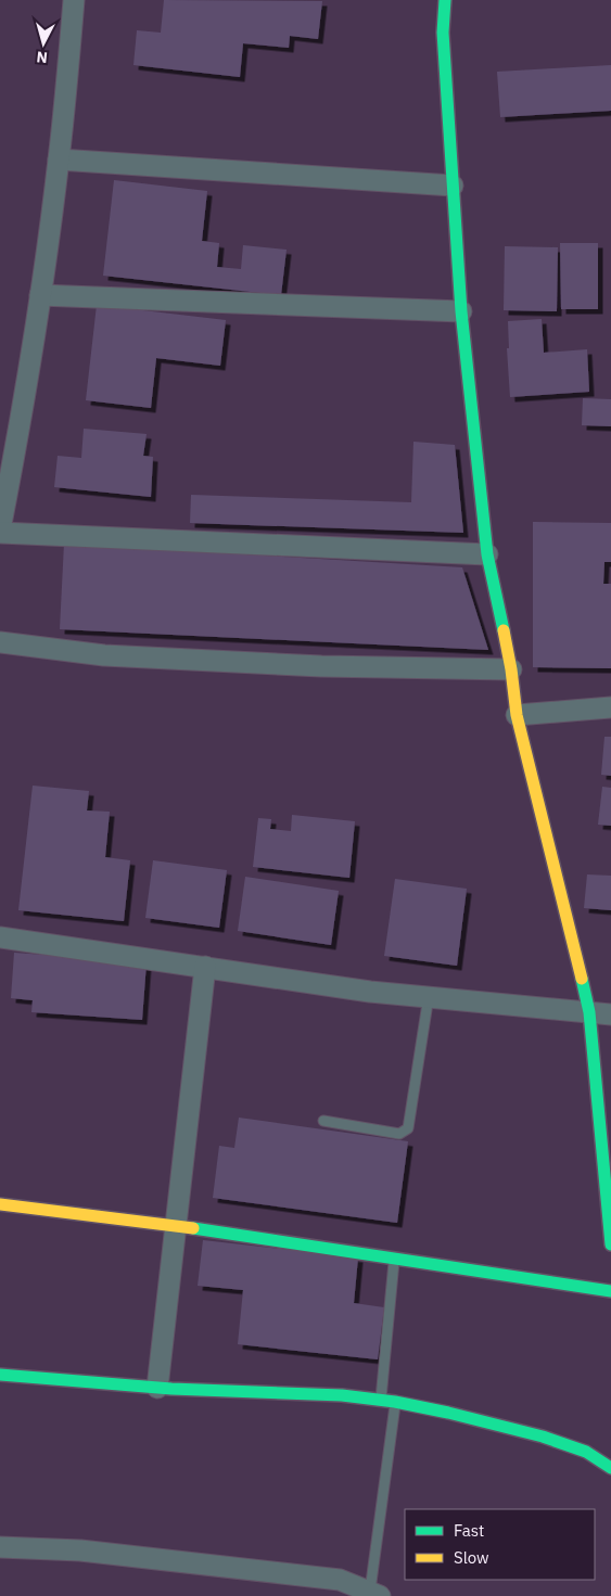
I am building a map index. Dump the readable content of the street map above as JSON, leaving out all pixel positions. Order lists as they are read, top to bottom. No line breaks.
{"legend":["Fast","Slow"],"north":"bottom"}
